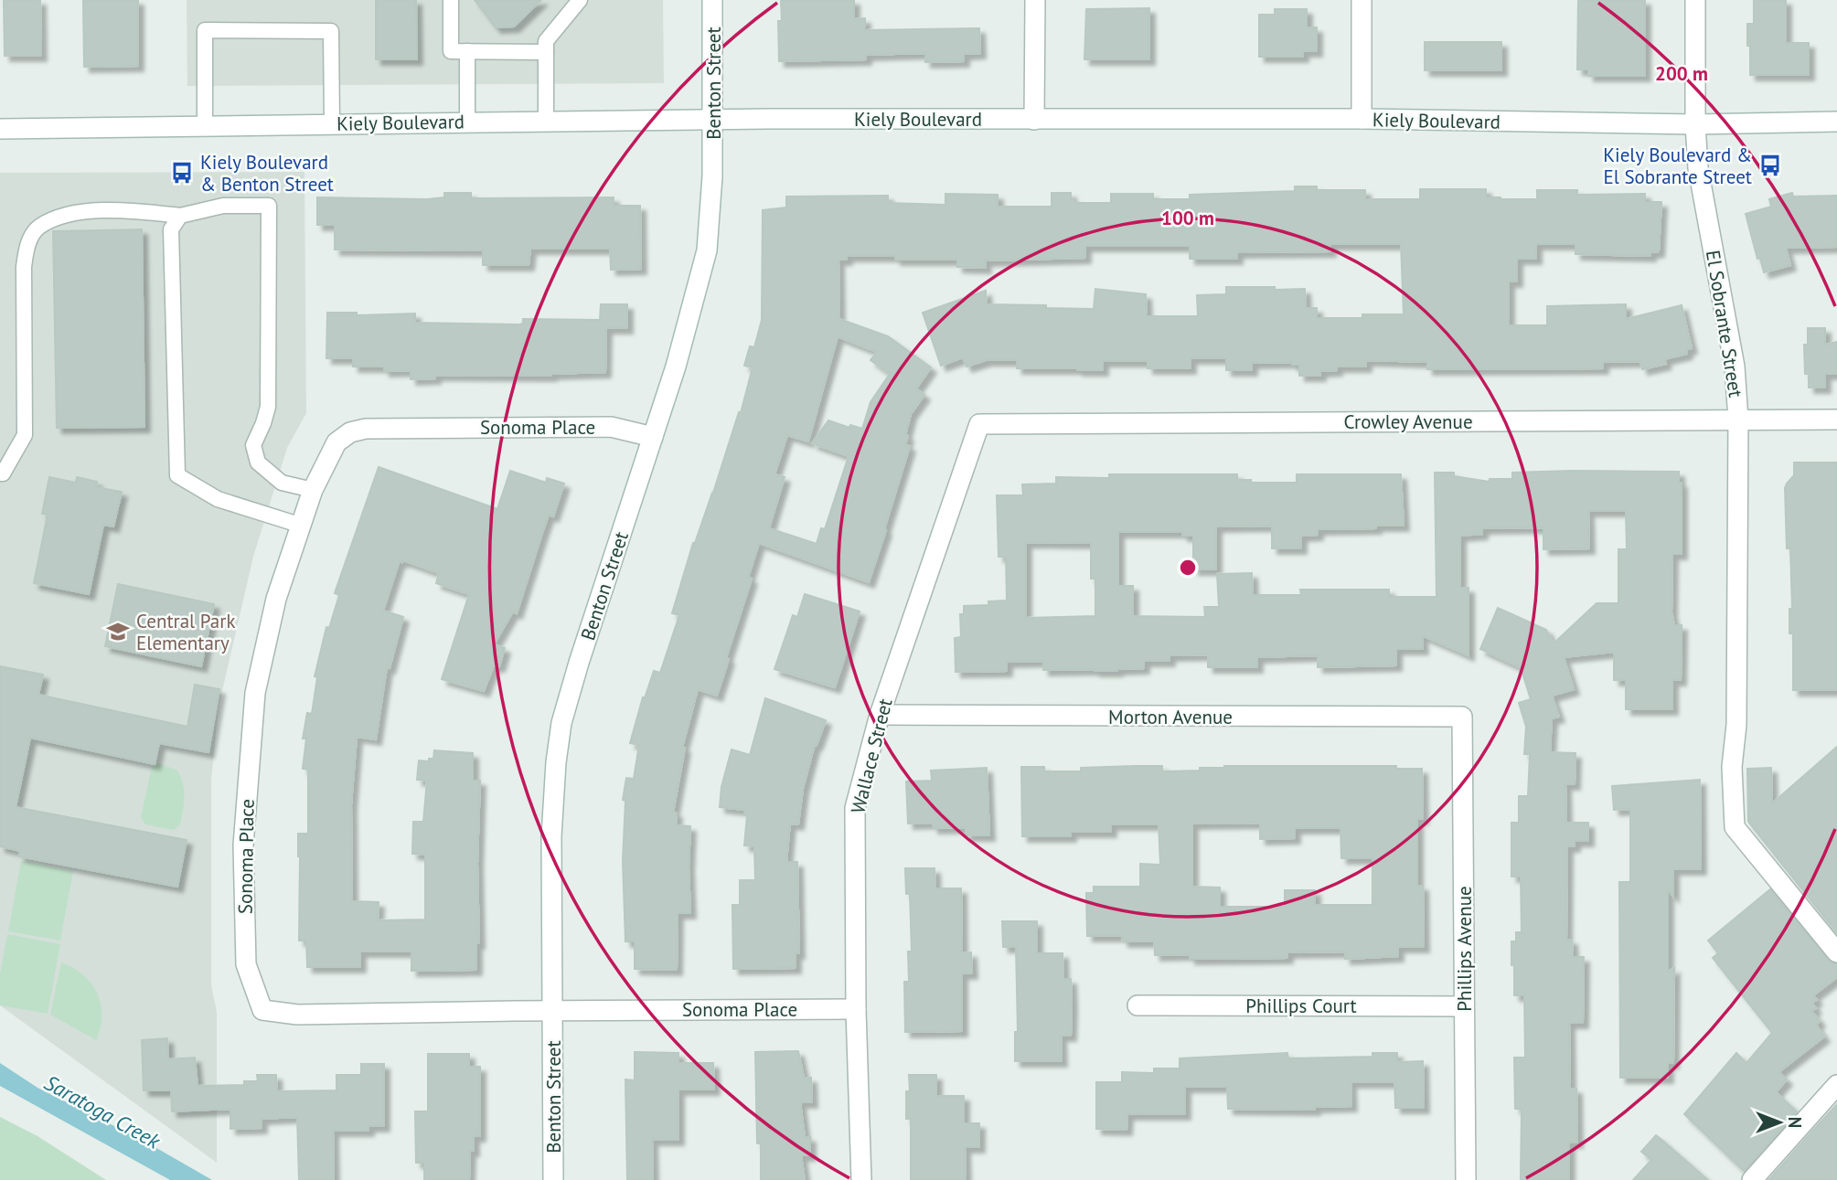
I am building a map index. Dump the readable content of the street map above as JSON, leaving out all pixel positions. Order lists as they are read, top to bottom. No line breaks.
{"streets":{"street":["Benton Street","Kiely Boulevard","El Sobrante Street","Crowley Avenue","Sonoma Place","Morton Avenue","Wallace Street","Phillips Avenue","Phillips Court"]},"crossings":[["Benton Street","Kiely Boulevard"],["Benton Street","Sonoma Place"],["Kiely Boulevard","El Sobrante Street"],["El Sobrante Street","Crowley Avenue"],["Crowley Avenue","Wallace Street"],["Sonoma Place","Wallace Street"],["Morton Avenue","Wallace Street"],["Morton Avenue","Phillips Avenue"],["Phillips Avenue","Phillips Court"]],"water":["Saratoga Creek"],"places":{"bus stop":["Kiely Boulevard & El Sobrante Street","Kiely Boulevard & Benton Street"],"school or university":["Central Park Elementary"]},"north":"right","rings":["200 m","100 m"]}
